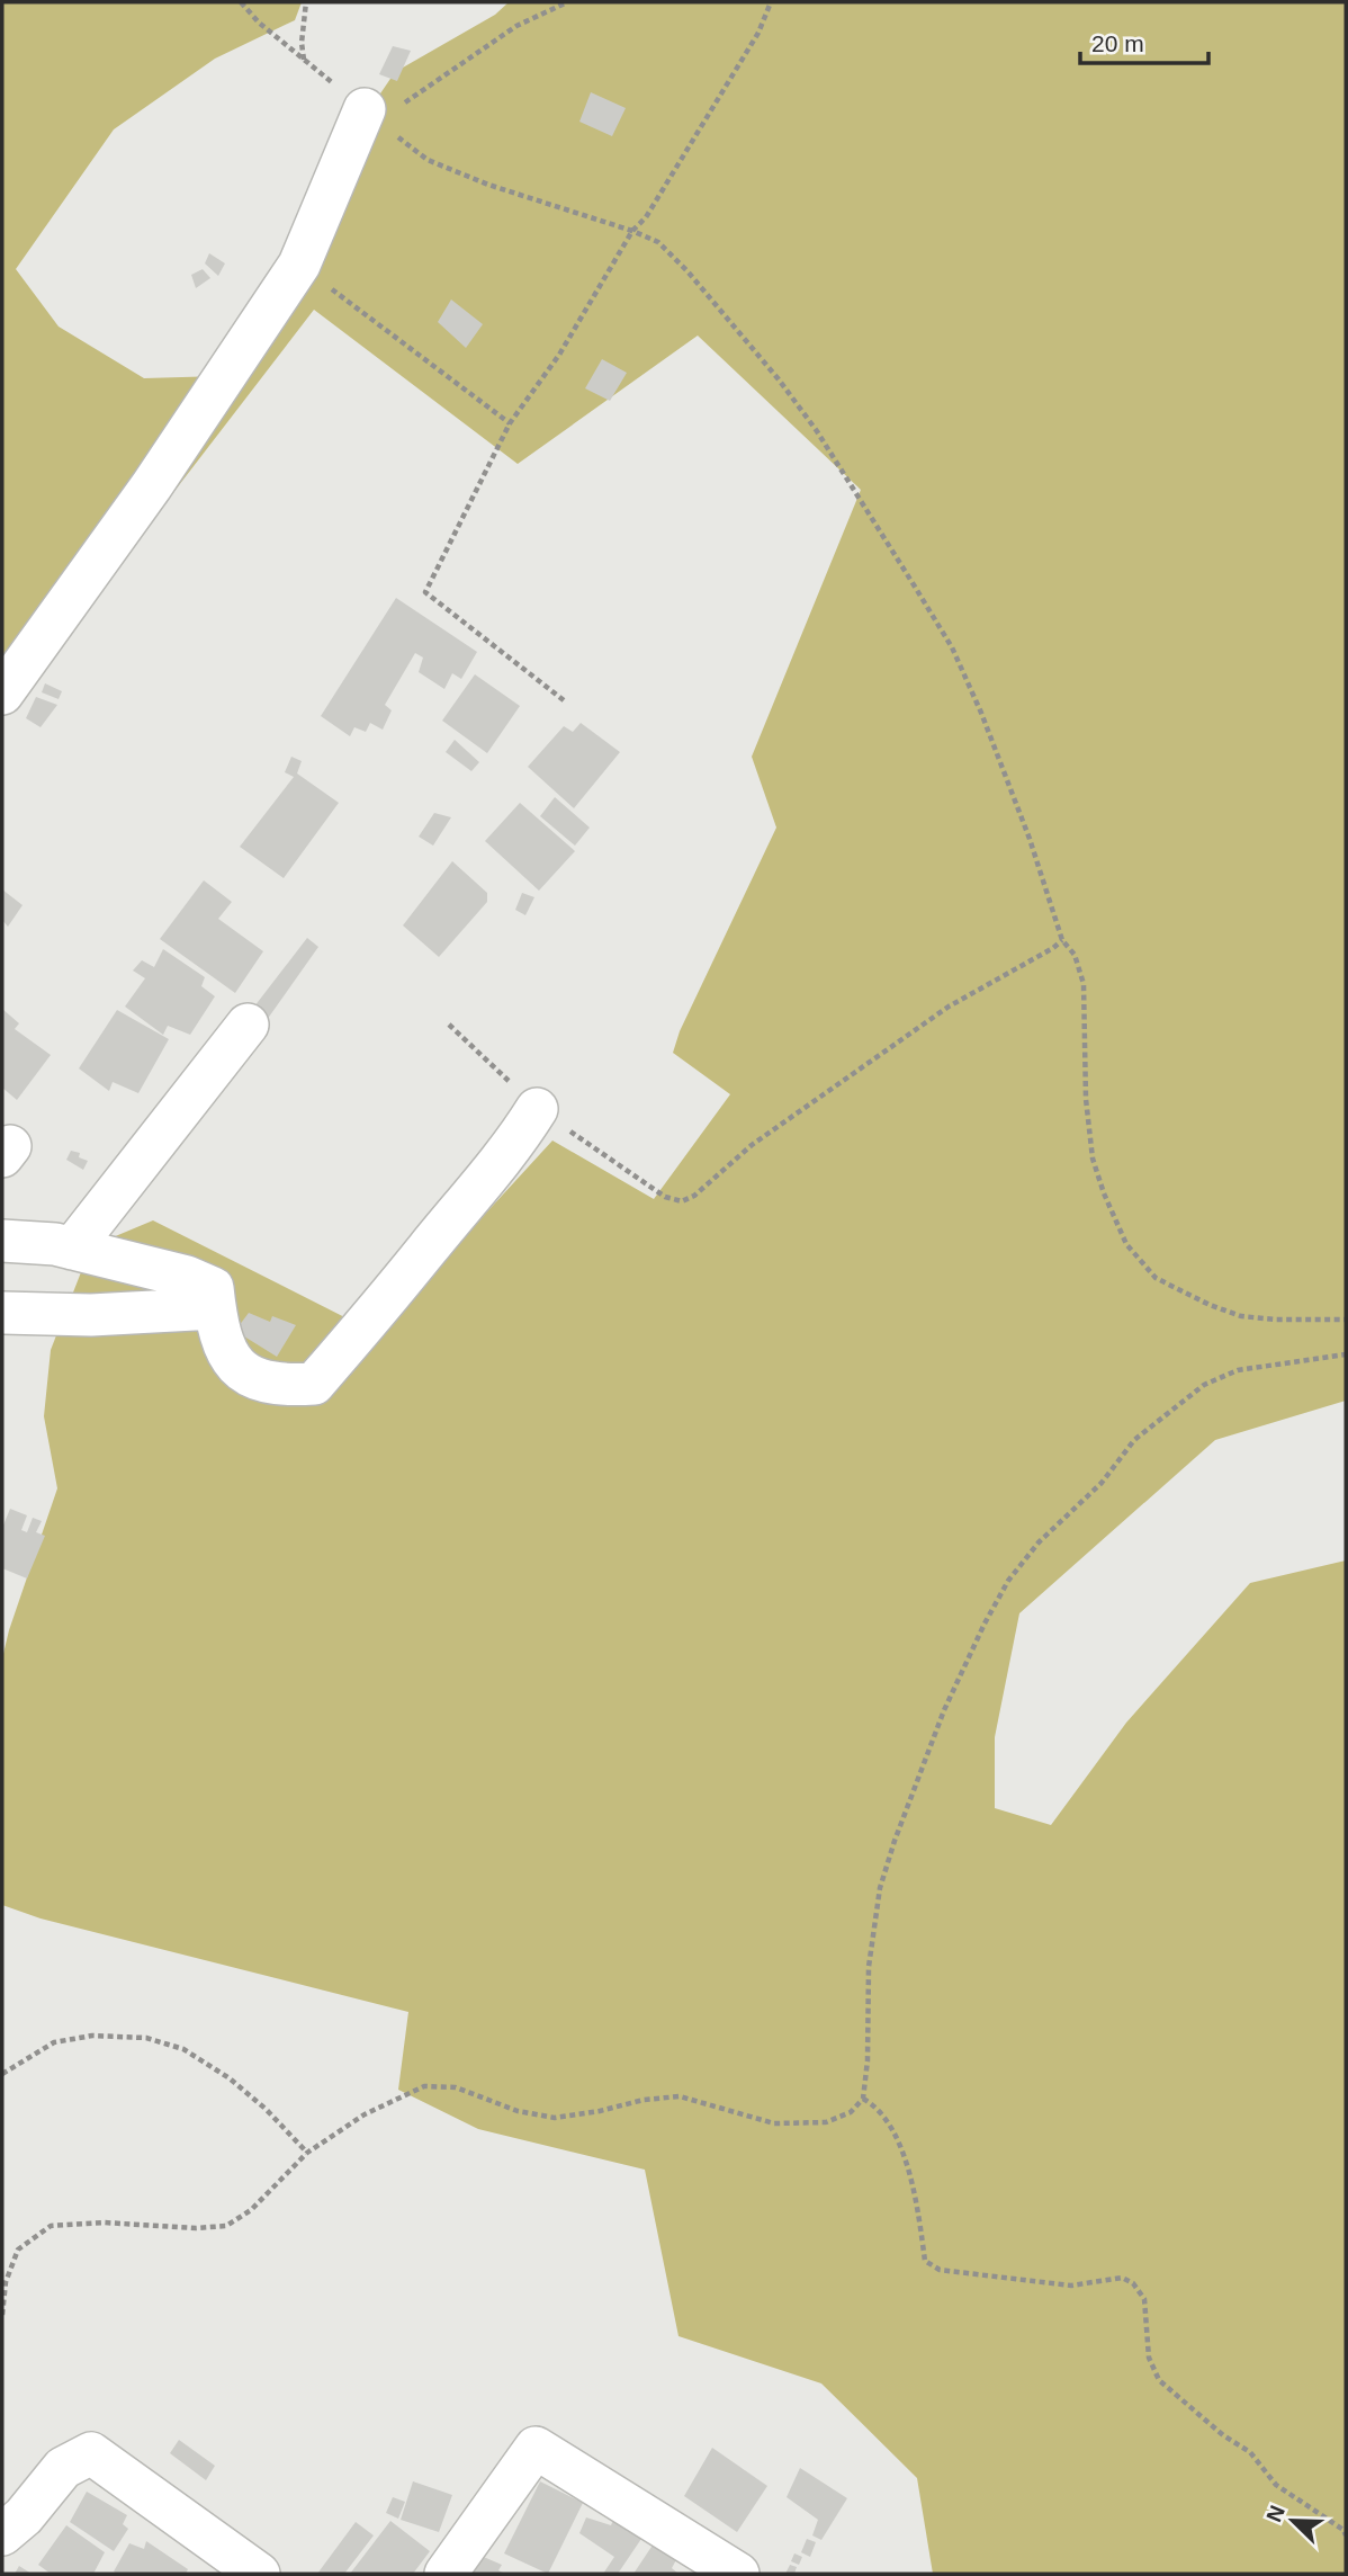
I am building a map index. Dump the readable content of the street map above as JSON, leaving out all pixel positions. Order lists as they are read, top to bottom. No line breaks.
{"scale_bar":"20 m","north":"top left"}
